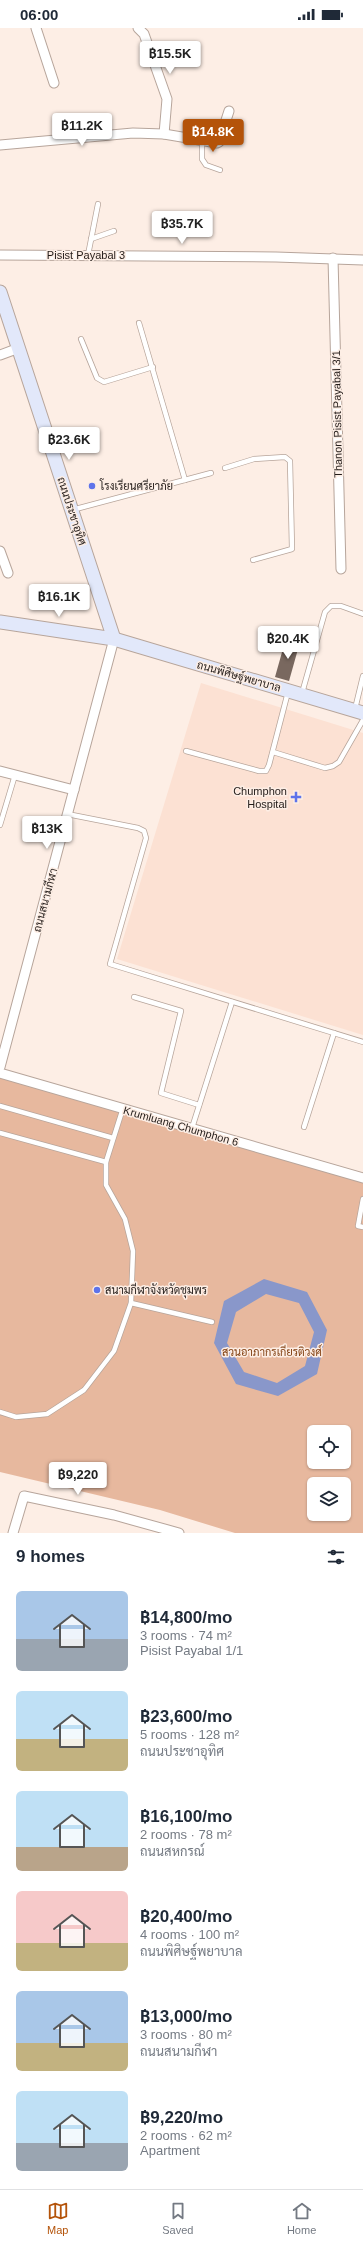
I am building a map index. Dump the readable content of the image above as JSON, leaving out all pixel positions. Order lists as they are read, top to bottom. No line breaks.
{"streets":{"street":["Pisist Payabal 3","Thanon Pisist Payabal 3/1","ถนนประชาอุทิศ","ถนนพิศิษฐ์พยาบาล","ถนนสนามกีฬา","Krumluang Chumphon 6"]},"crossings":[["Pisist Payabal 3","Thanon Pisist Payabal 3/1"],["ถนนประชาอุทิศ","ถนนพิศิษฐ์พยาบาล"],["ถนนประชาอุทิศ","ถนนสนามกีฬา"],["ถนนพิศิษฐ์พยาบาล","ถนนสนามกีฬา"]],"parks":["สวนอาภากรเกียรติวงศ์"],"places":{"other":["โรงเรียนศรียาภัย","สนามกีฬาจังหวัดชุมพร"],"health":["Chumphon Hospital"]},"page":{"status":"06:00","price":["฿15.5K","฿11.2K","฿14.8K","฿35.7K","฿23.6K","฿16.1K","฿20.4K","฿13K","฿9,220"],"heading":"9 homes","list":[{"name":"฿14,800/mo","note":"3 rooms · 74 m² · Pisist Payabal 1/1"},{"name":"฿23,600/mo","note":"5 rooms · 128 m² · ถนนประชาอุทิศ"},{"name":"฿16,100/mo","note":"2 rooms · 78 m² · ถนนสหกรณ์"},{"name":"฿20,400/mo","note":"4 rooms · 100 m² · ถนนพิศิษฐ์พยาบาล"},{"name":"฿13,000/mo","note":"3 rooms · 80 m² · ถนนสนามกีฬา"},{"name":"฿9,220/mo","note":"2 rooms · 62 m² · Apartment"}],"tabs":["Map","Saved","Home"]}}
